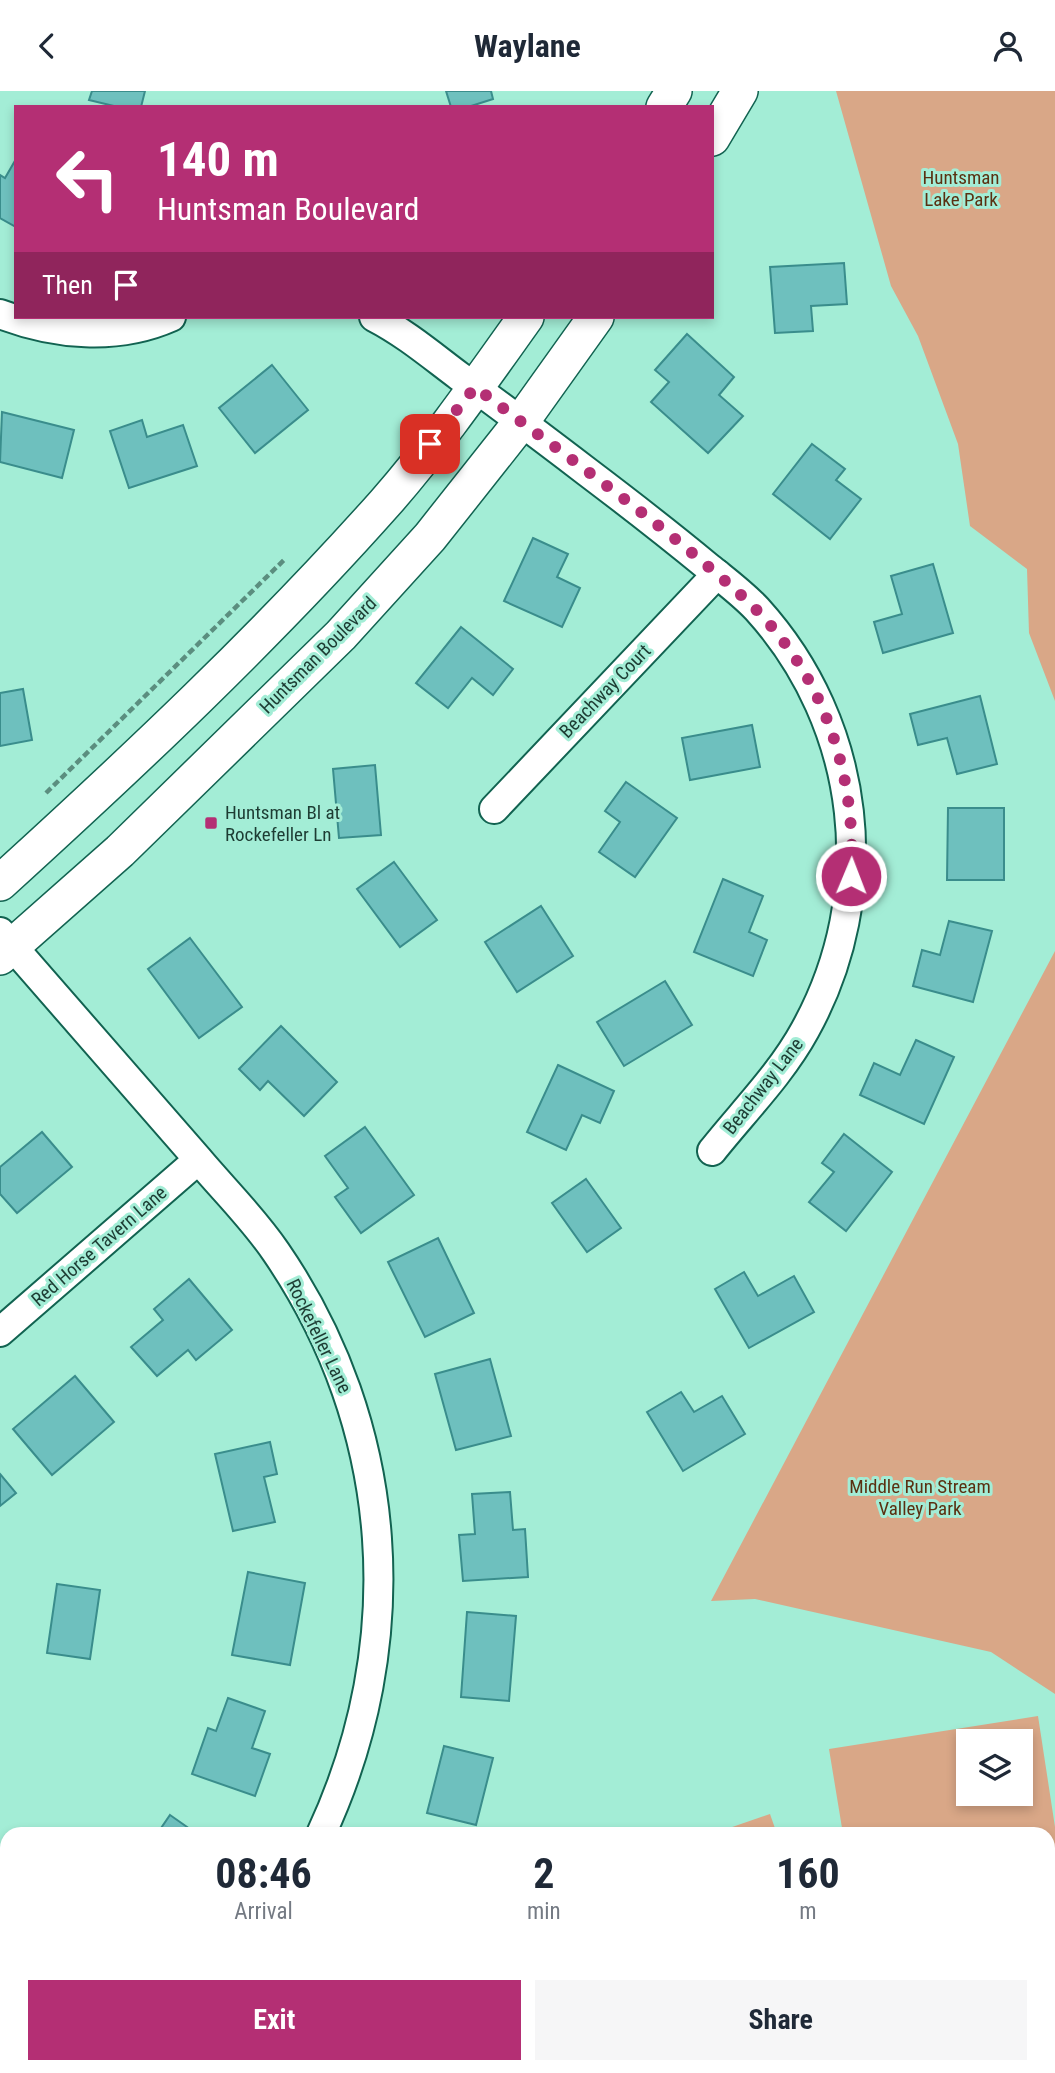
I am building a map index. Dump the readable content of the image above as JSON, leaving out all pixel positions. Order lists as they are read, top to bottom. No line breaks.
{"streets":{"street":["Huntsman Boulevard","Beachway Court","Beachway Lane","Red Horse Tavern Lane","Rockefeller Lane"]},"crossings":[["Huntsman Boulevard","Beachway Lane"],["Huntsman Boulevard","Rockefeller Lane"],["Beachway Court","Beachway Lane"],["Red Horse Tavern Lane","Rockefeller Lane"]],"parks":["Huntsman Lake Park","Middle Run Stream Valley Park"],"places":{"transit":["Huntsman Bl at Rockefeller Ln"]},"page":{"header":"Waylane","turn":["140 m","Huntsman Boulevard"],"then":"Then","eta":["08:46","Arrival","2","min","160","m"],"buttons":["Exit","Share"]}}
